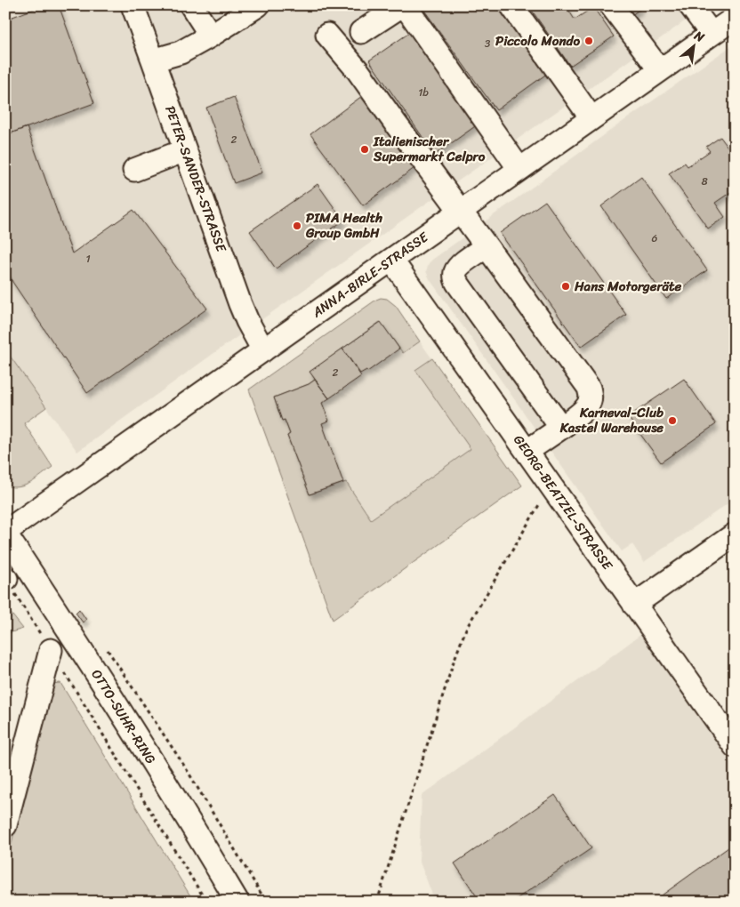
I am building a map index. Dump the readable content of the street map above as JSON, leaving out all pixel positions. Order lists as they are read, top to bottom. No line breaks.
{"streets":{"street":["PETER-SANDER-STRASSE","ANNA-BIRLE-STRASSE","GEORG-BEATZEL-STRASSE","OTTO-SUHR-RING"]},"crossings":[["PETER-SANDER-STRASSE","ANNA-BIRLE-STRASSE"],["ANNA-BIRLE-STRASSE","GEORG-BEATZEL-STRASSE"],["ANNA-BIRLE-STRASSE","OTTO-SUHR-RING"]],"places":["Piccolo Mondo","Italienischer Supermarkt Celpro","PIMA Health Group GmbH","Hans Motorgeräte","Karneval-Club Kastel Warehouse"],"house_numbers":["3","1b","2","8","6","1","2"],"north":"top right"}
